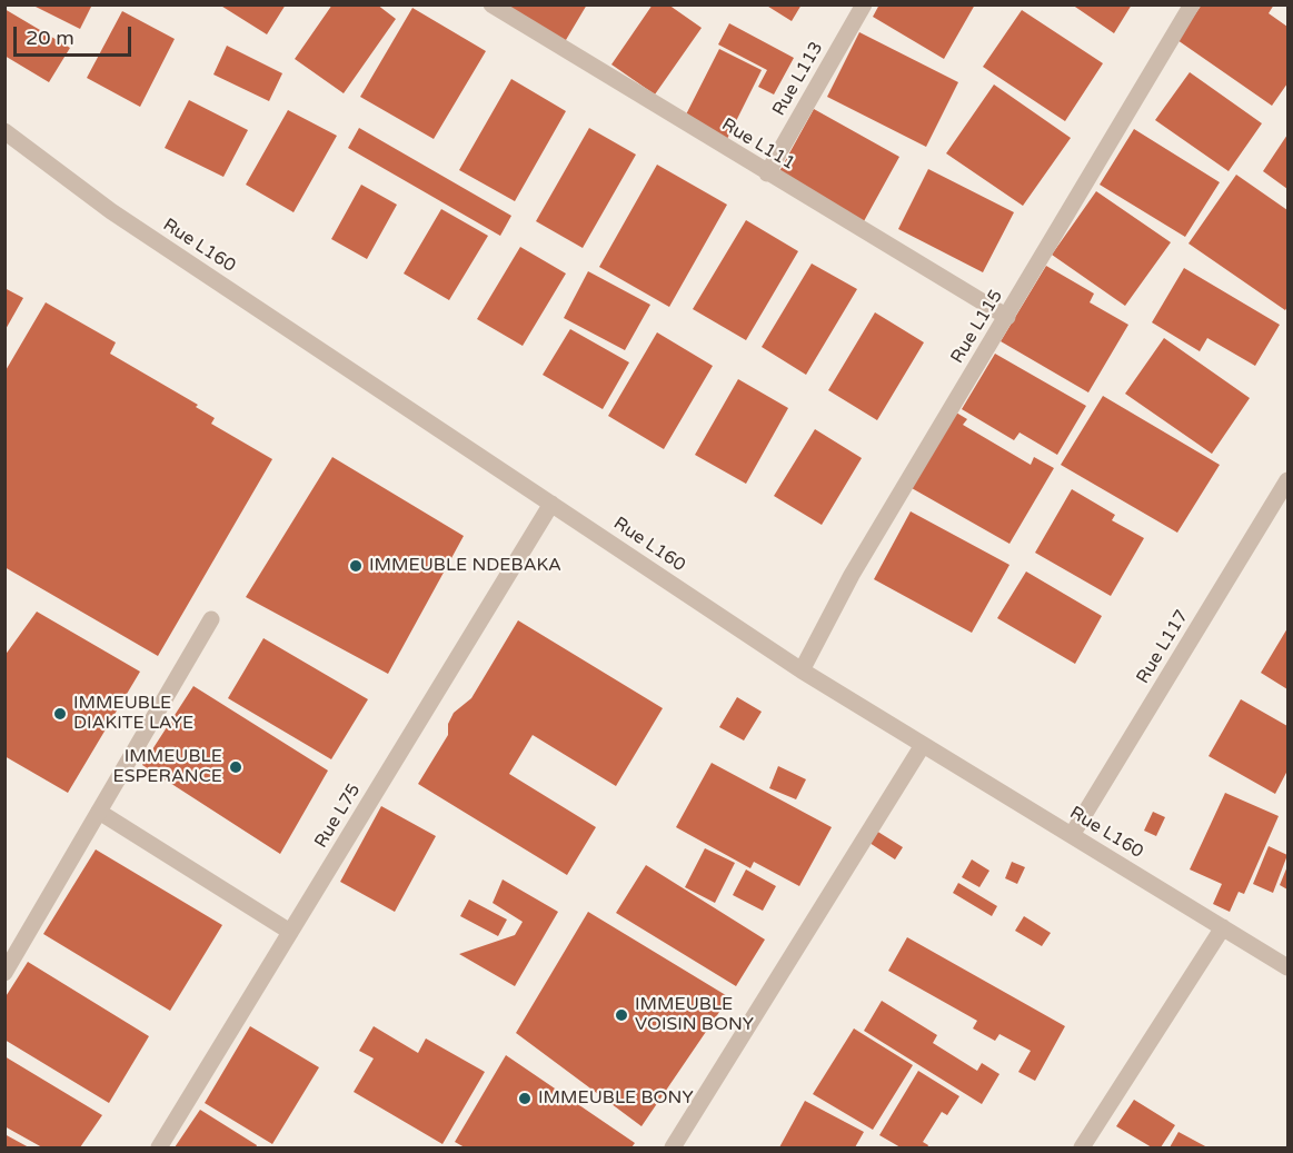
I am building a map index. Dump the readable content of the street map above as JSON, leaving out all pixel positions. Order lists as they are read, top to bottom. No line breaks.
{"streets":{"street":["Rue L113","Rue L111","Rue L160","Rue L115","Rue L117","Rue L75"]},"crossings":[["Rue L113","Rue L111"],["Rue L111","Rue L115"],["Rue L160","Rue L115"],["Rue L160","Rue L117"],["Rue L160","Rue L75"]],"places":["IMMEUBLE NDEBAKA","IMMEUBLE DIAKITE LAYE","IMMEUBLE ESPERANCE","IMMEUBLE VOISIN BONY","IMMEUBLE BONY"],"scale_bar":"20 m"}
